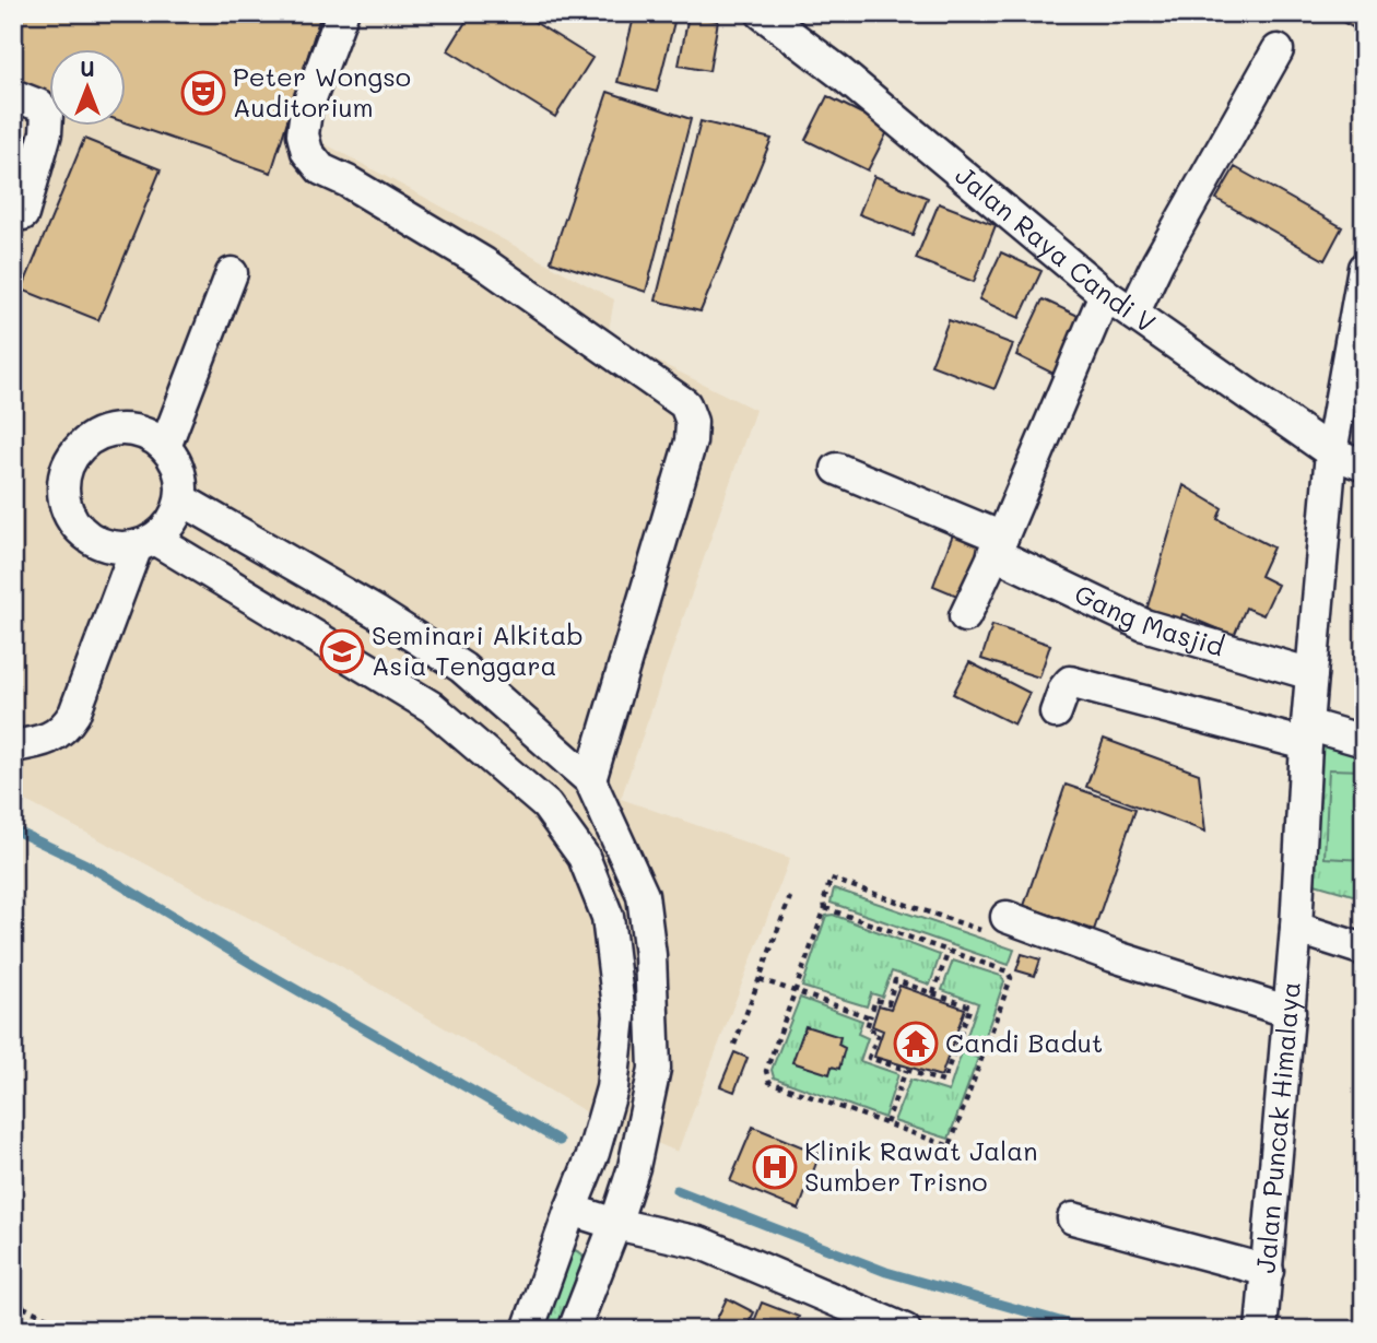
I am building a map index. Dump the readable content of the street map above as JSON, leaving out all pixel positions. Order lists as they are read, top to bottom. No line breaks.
{"streets":{"street":["Jalan Raya Candi V","Gang Masjid","Jalan Puncak Himalaya"]},"crossings":[["Jalan Raya Candi V","Jalan Puncak Himalaya"],["Gang Masjid","Jalan Puncak Himalaya"]],"places":{"theatre":["Peter Wongso Auditorium"],"school or university":["Seminari Alkitab Asia Tenggara"],"temple":["Candi Badut"],"hospital":["Klinik Rawat Jalan Sumber Trisno"]},"north":"top"}
